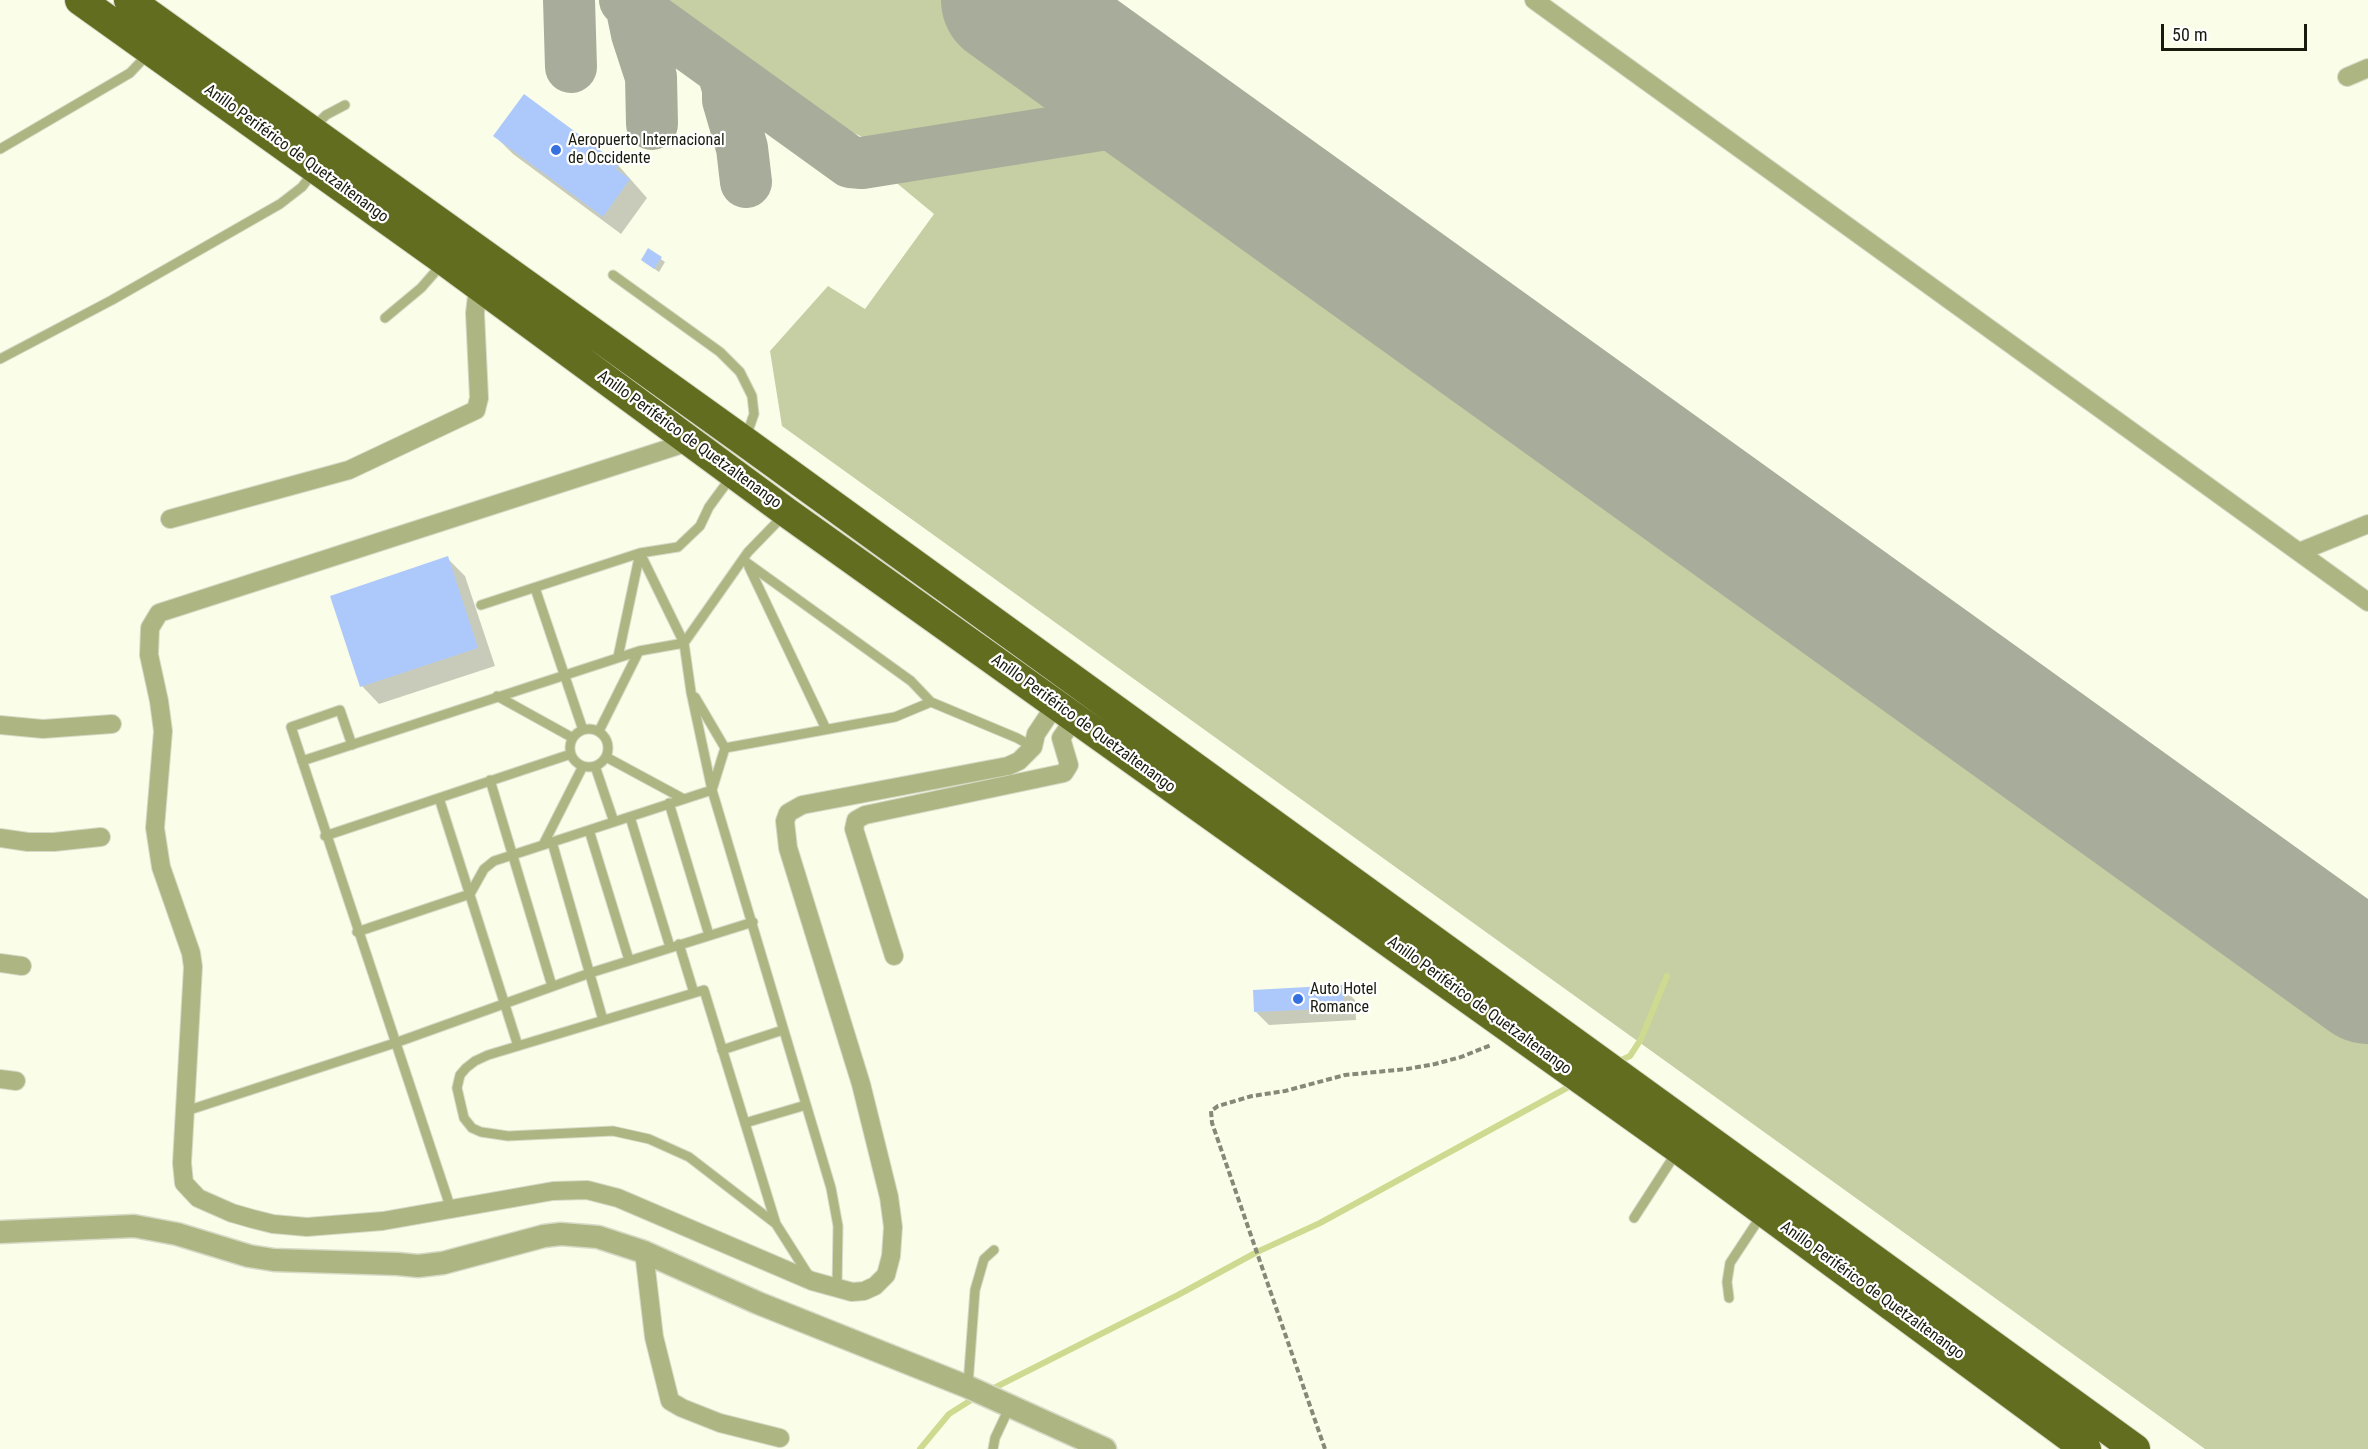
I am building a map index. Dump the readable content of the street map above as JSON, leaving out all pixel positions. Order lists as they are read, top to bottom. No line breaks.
{"streets":{"highway":["Anillo Periférico de Quetzaltenango"]},"places":["Aeropuerto Internacional de Occidente","Auto Hotel Romance"],"scale_bar":"50 m"}
